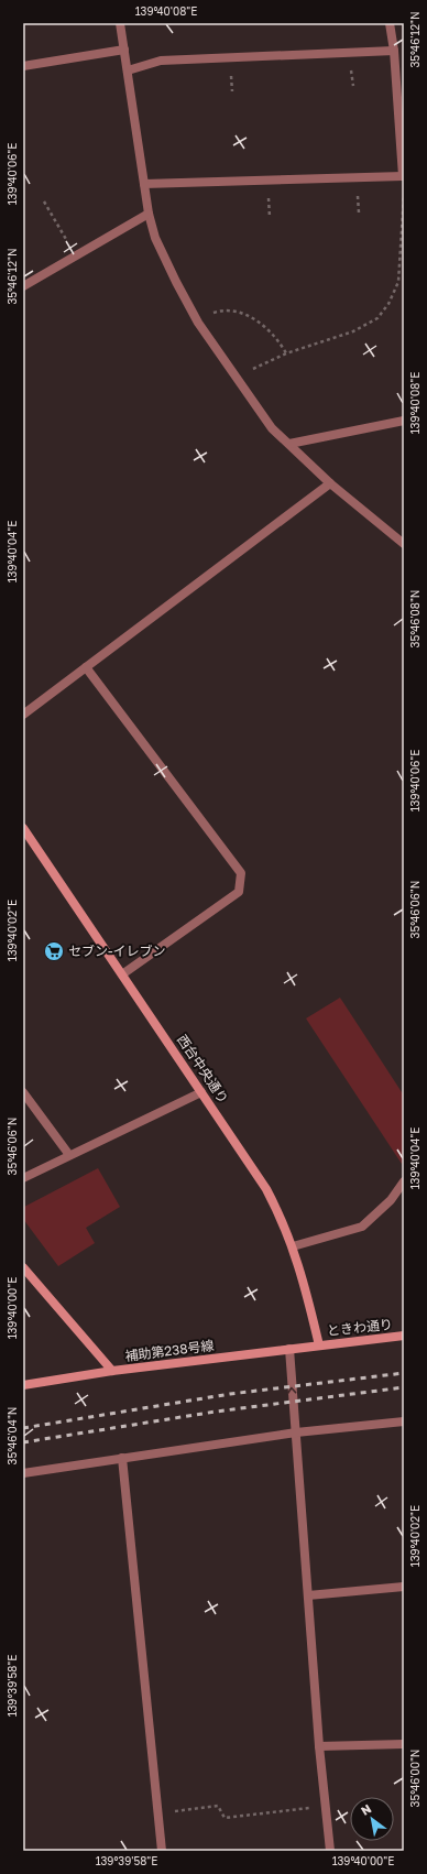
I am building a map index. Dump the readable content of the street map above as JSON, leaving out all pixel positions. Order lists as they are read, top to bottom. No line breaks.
{"streets":{"street":["西台中央通り","ときわ通り","補助第238号線"]},"crossings":[["西台中央通り","ときわ通り"],["西台中央通り","補助第238号線"],["ときわ通り","補助第238号線"]],"places":{"supermarket":["セブン-イレブン"]},"north":"top left","coordinates":["139°40'08\"E","35°46'12\"N","139°40'06\"E","139°40'04\"E","35°46'08\"N","35°46'06\"N","139°40'02\"E","139°40'00\"E","35°46'04\"N","139°39'58\"E","35°46'00\"N"]}
